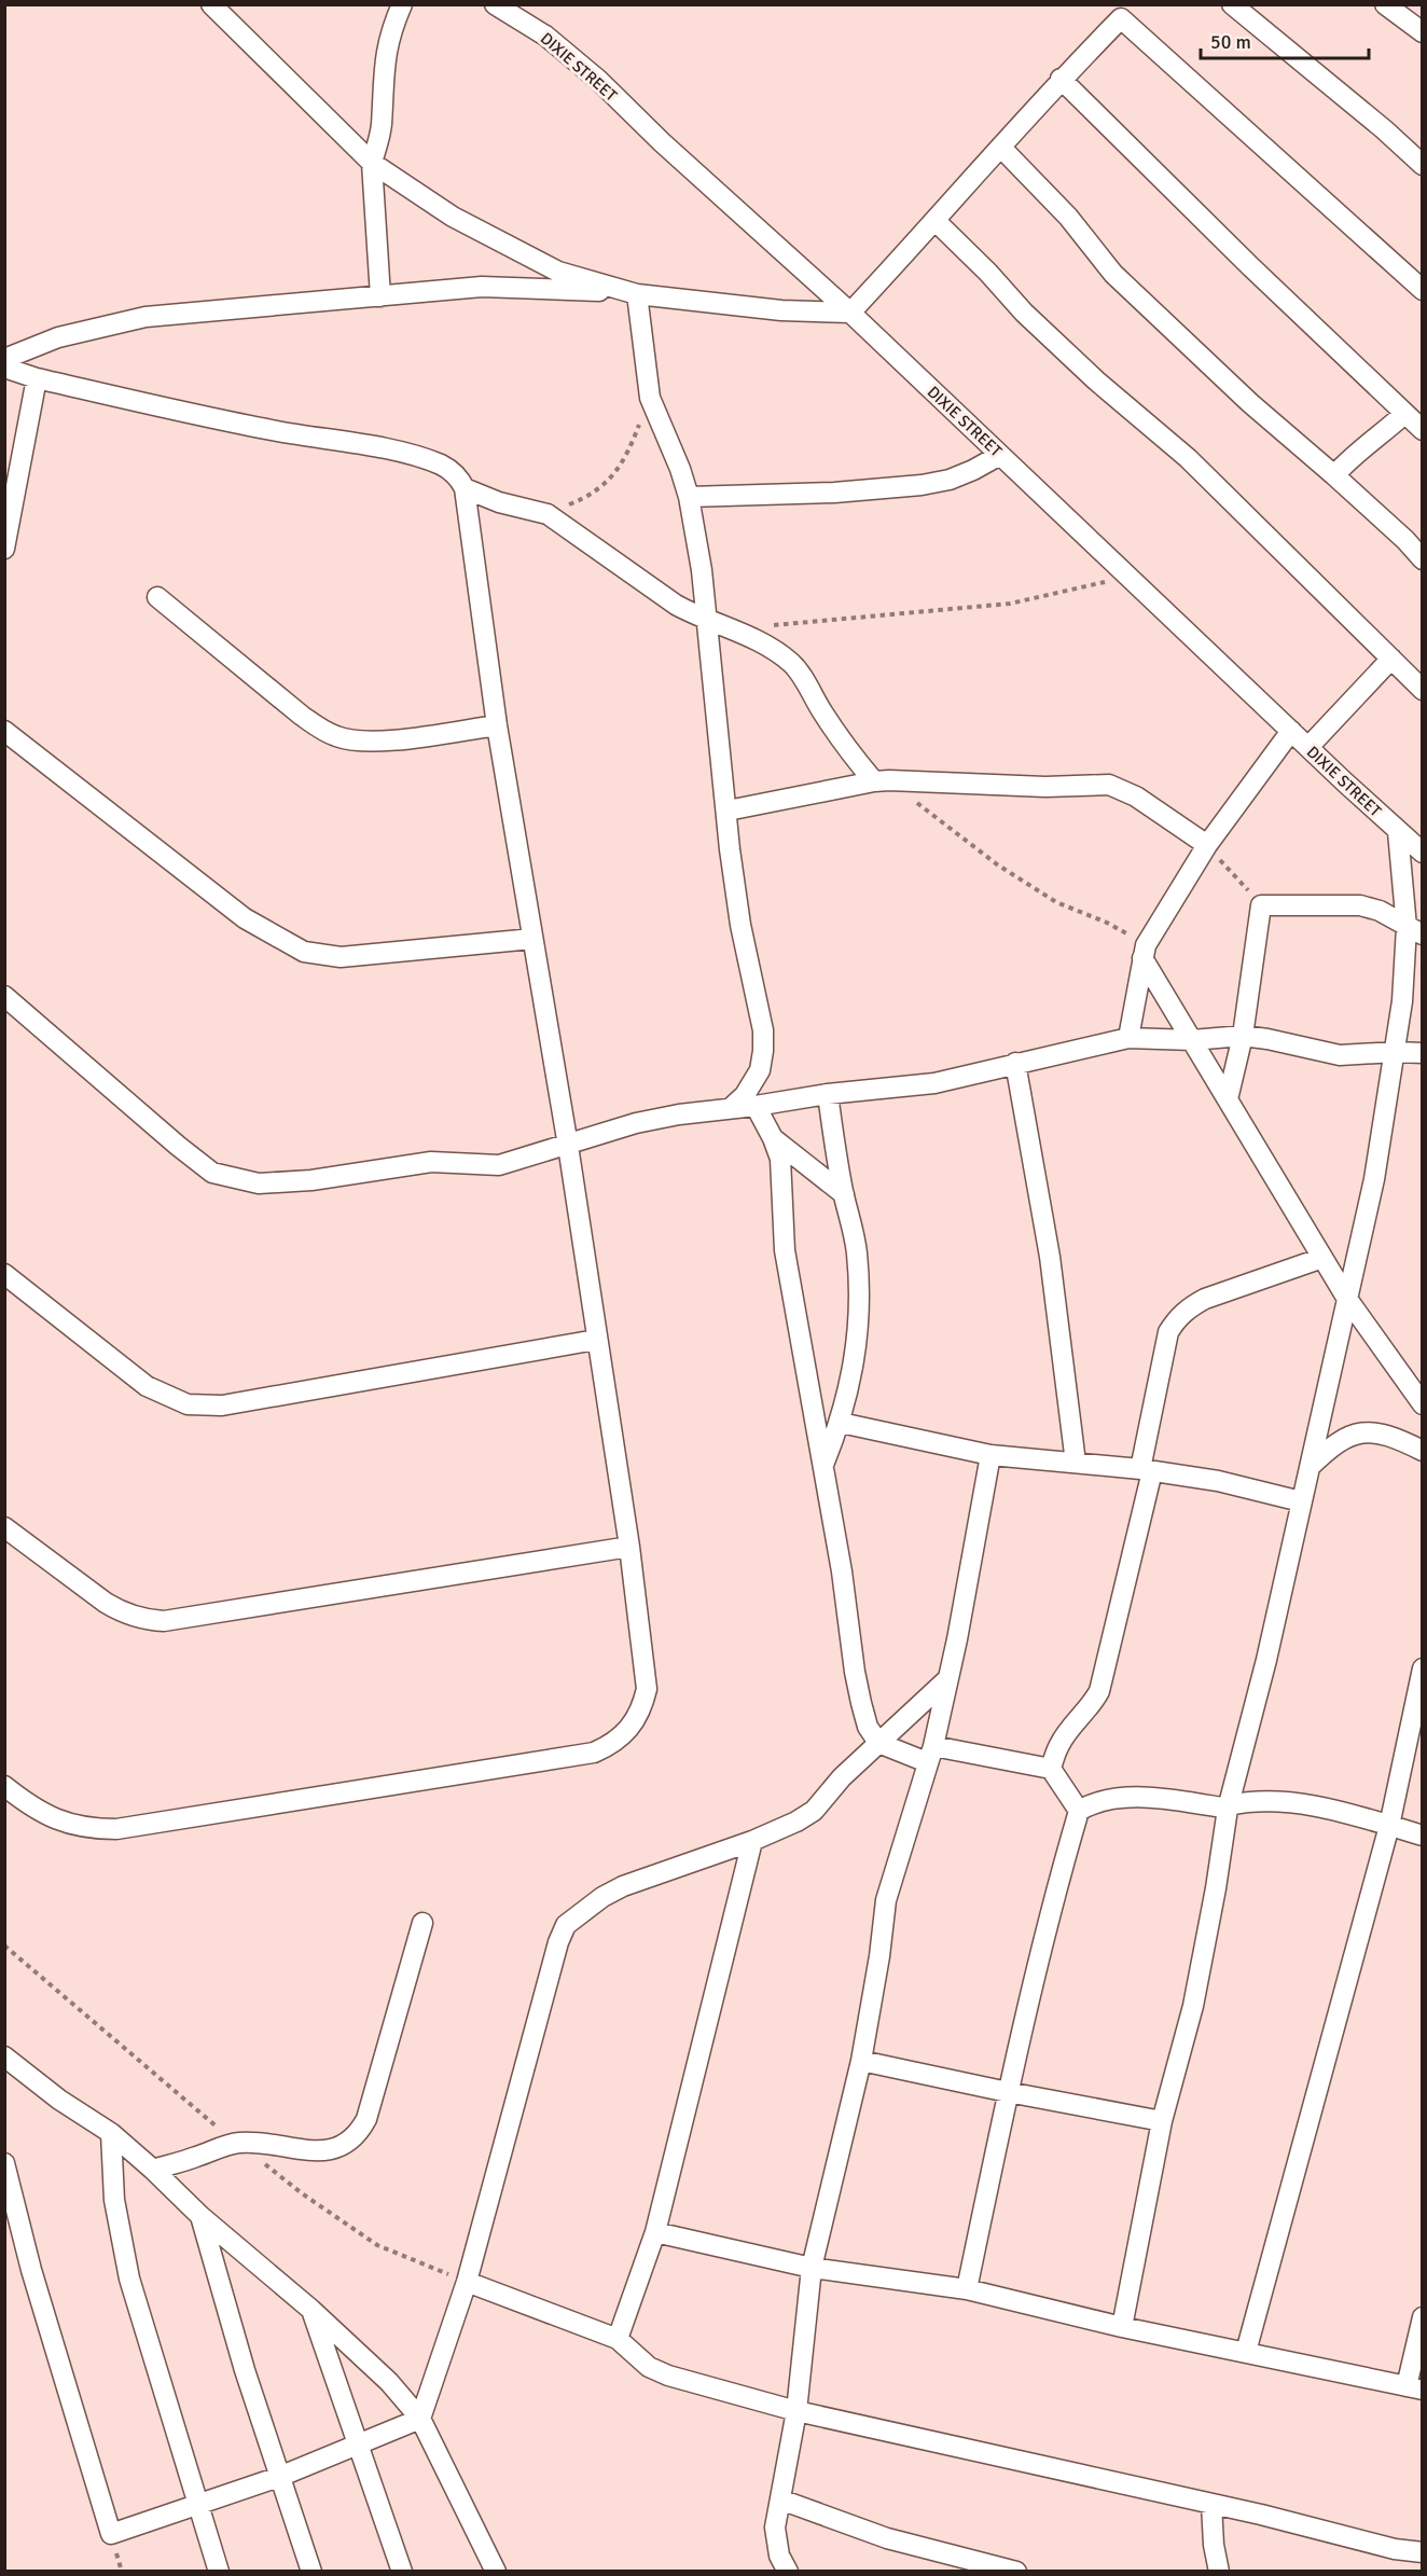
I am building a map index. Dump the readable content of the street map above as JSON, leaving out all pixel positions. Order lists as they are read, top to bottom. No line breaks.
{"streets":{"street":["DIXIE STREET"]},"scale_bar":"50 m"}
